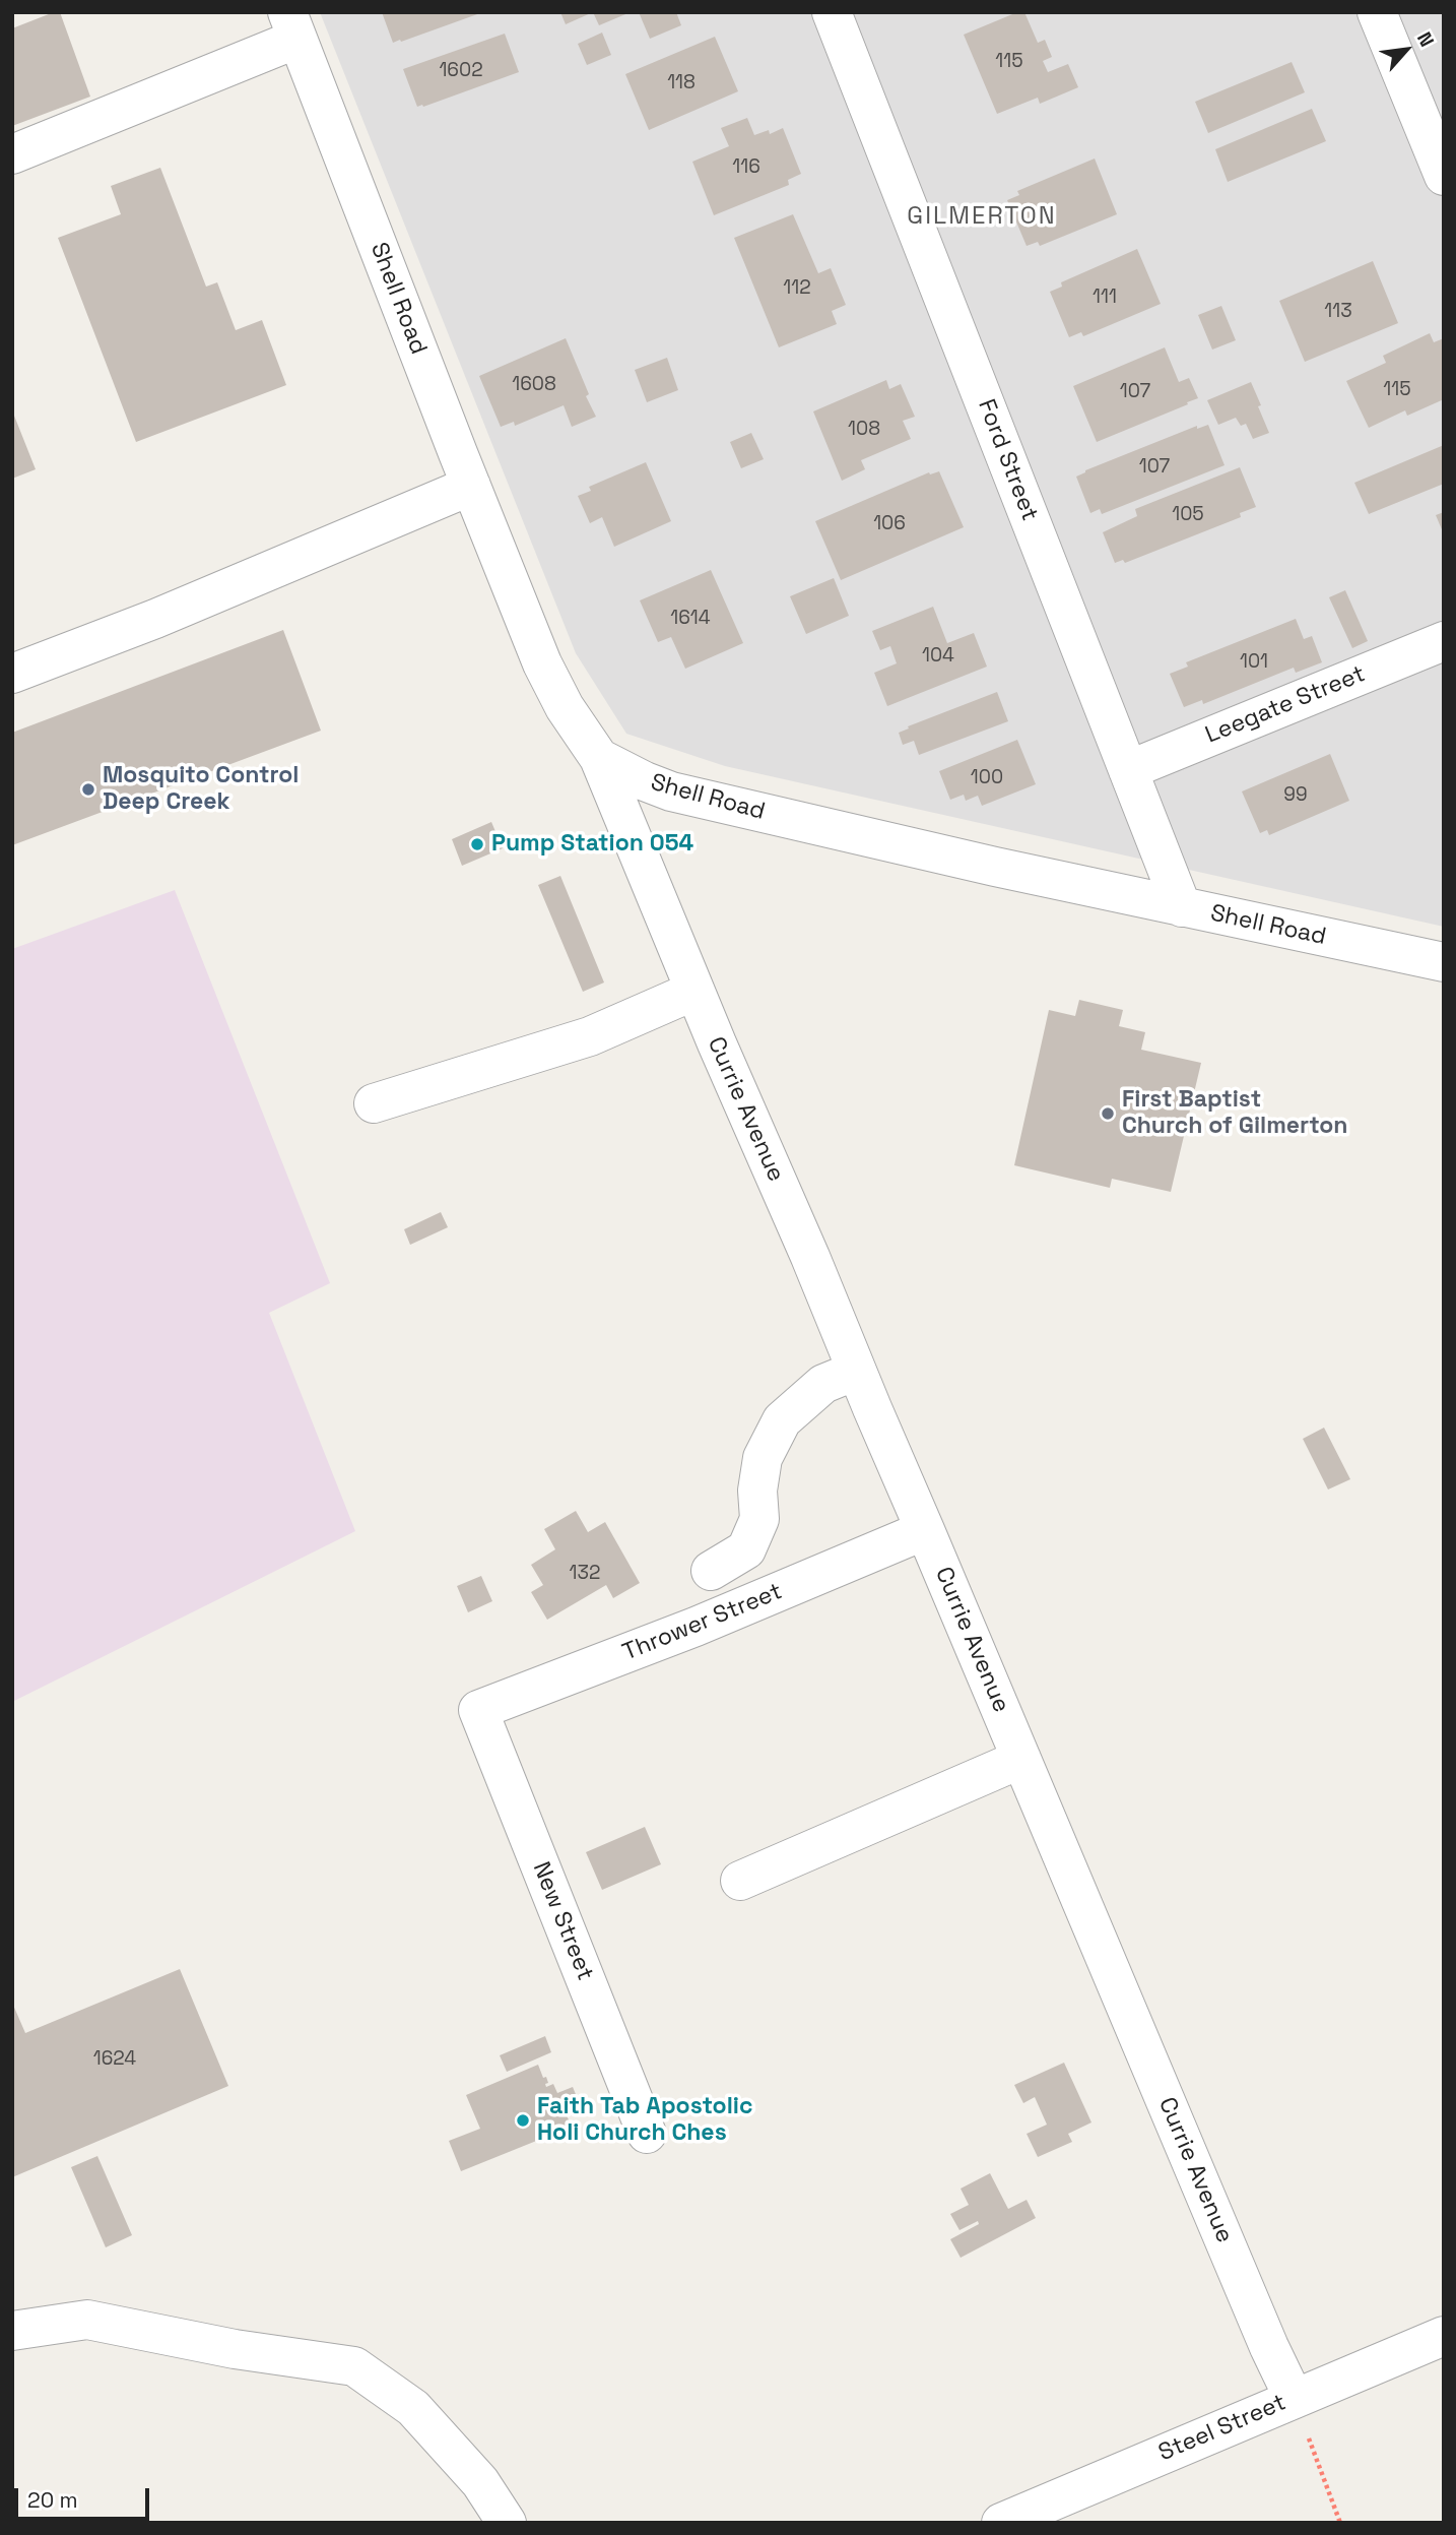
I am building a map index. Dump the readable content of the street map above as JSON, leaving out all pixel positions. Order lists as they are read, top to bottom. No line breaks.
{"streets":{"street":["Shell Road","Ford Street","Leegate Street","Currie Avenue","Thrower Street","New Street","Steel Street"]},"crossings":[["Shell Road","Ford Street"],["Shell Road","Currie Avenue"],["Ford Street","Leegate Street"],["Currie Avenue","Thrower Street"],["Currie Avenue","Steel Street"],["Thrower Street","New Street"]],"districts":["GILMERTON"],"places":["Mosquito Control Deep Creek","Pump Station 054","First Baptist Church of Gilmerton","Faith Tab Apostolic Holi Church Ches"],"house_numbers":["115","1602","118","116","112","111","113","1608","115","107","108","107","105","106","1614","104","101","100","99","132","1624"],"scale_bar":"20 m","north":"top right"}
